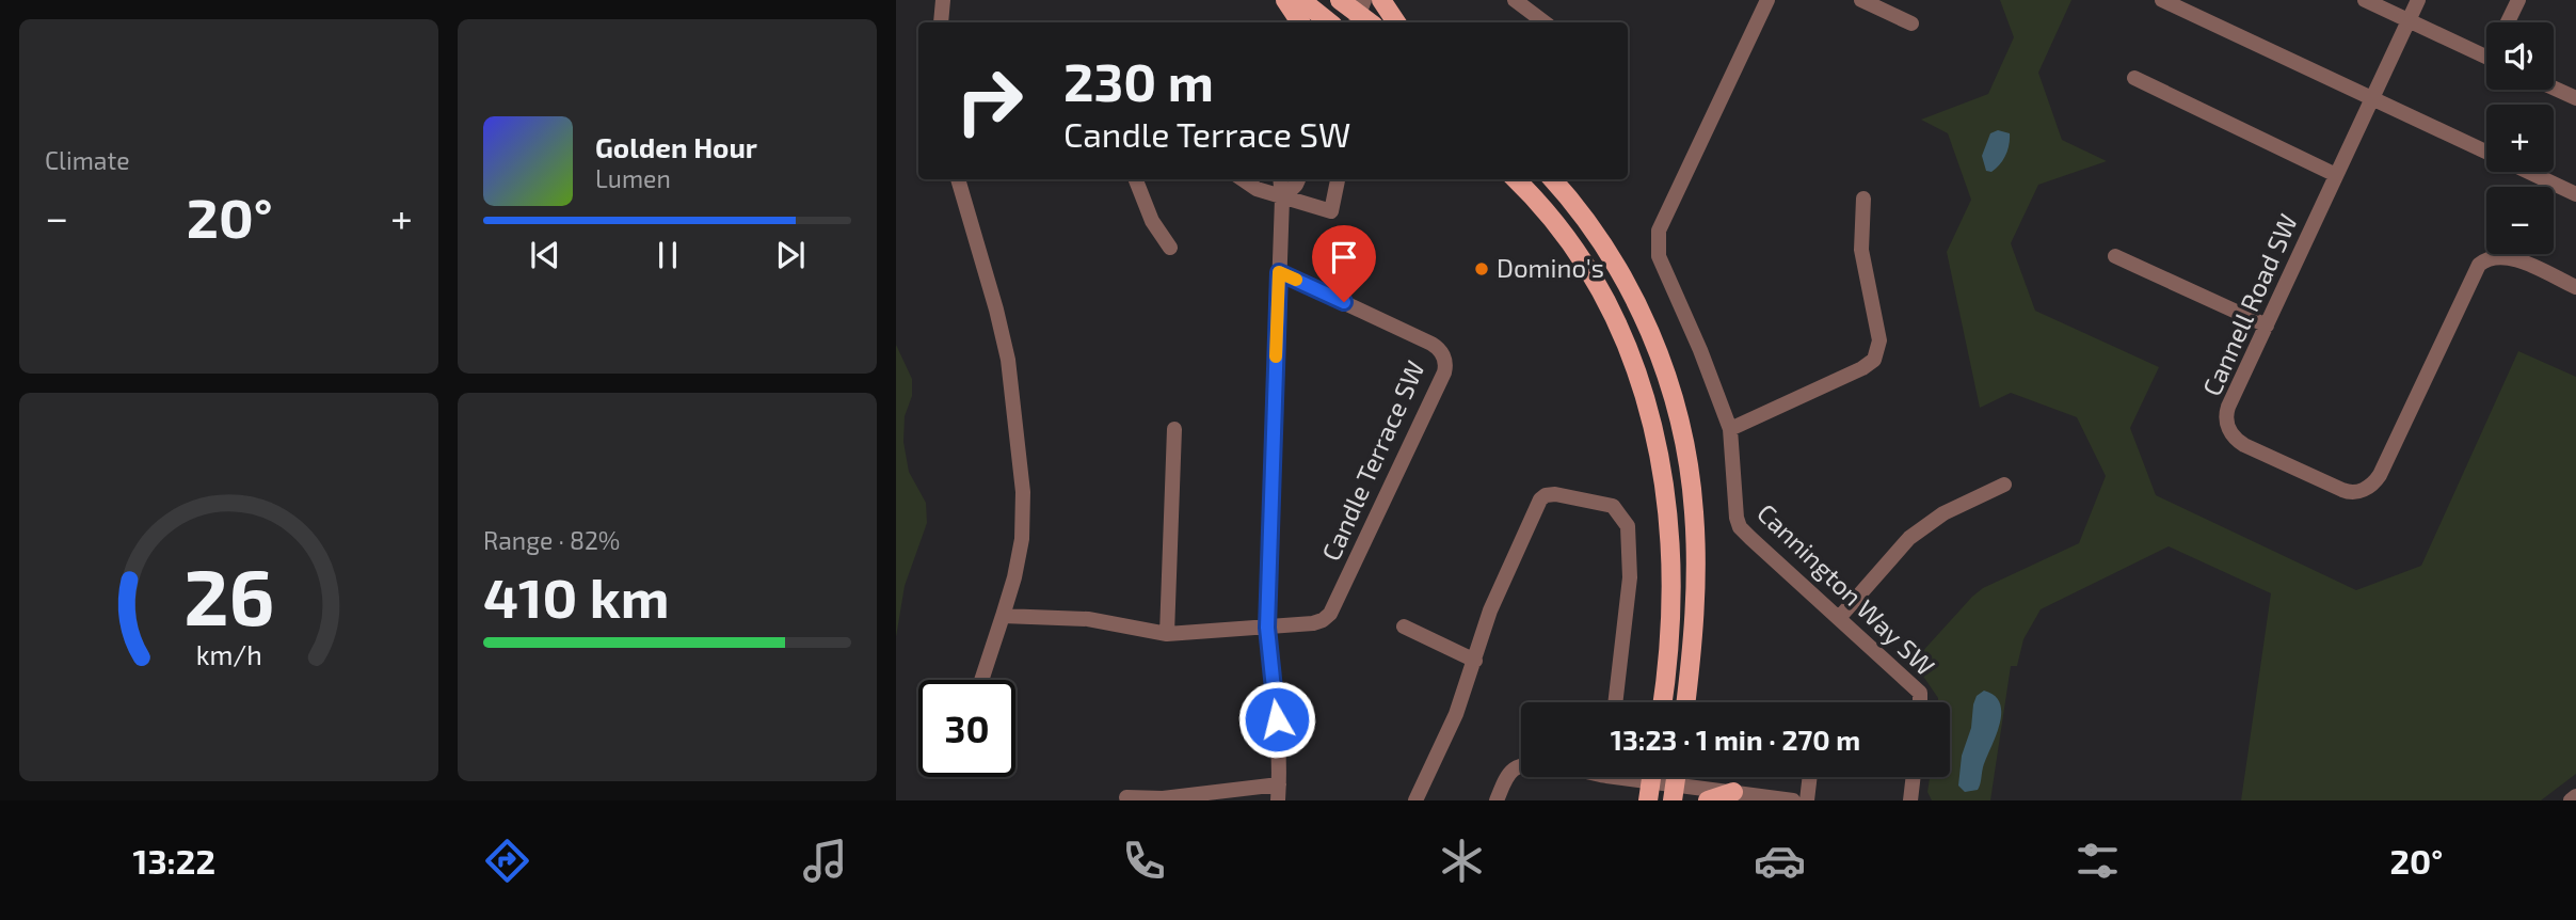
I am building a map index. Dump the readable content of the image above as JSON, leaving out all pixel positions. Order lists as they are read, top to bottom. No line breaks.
{"streets":{"street":["Cannell Road SW","Candle Terrace SW","Cannington Way SW"]},"places":["Domino's"],"page":{"tile":["Climate",["Range · 82%","410 km"]],"map_buttons":["+","−"],"turn":["230 m","Candle Terrace SW"],"song":["Golden Hour","Lumen"],"heat":["−","20°","+"],"limit":"30","trip":"13:23 · 1 min · 270 m","tabs":["13:22","20°"],"gauge":["26","km/h"]}}
